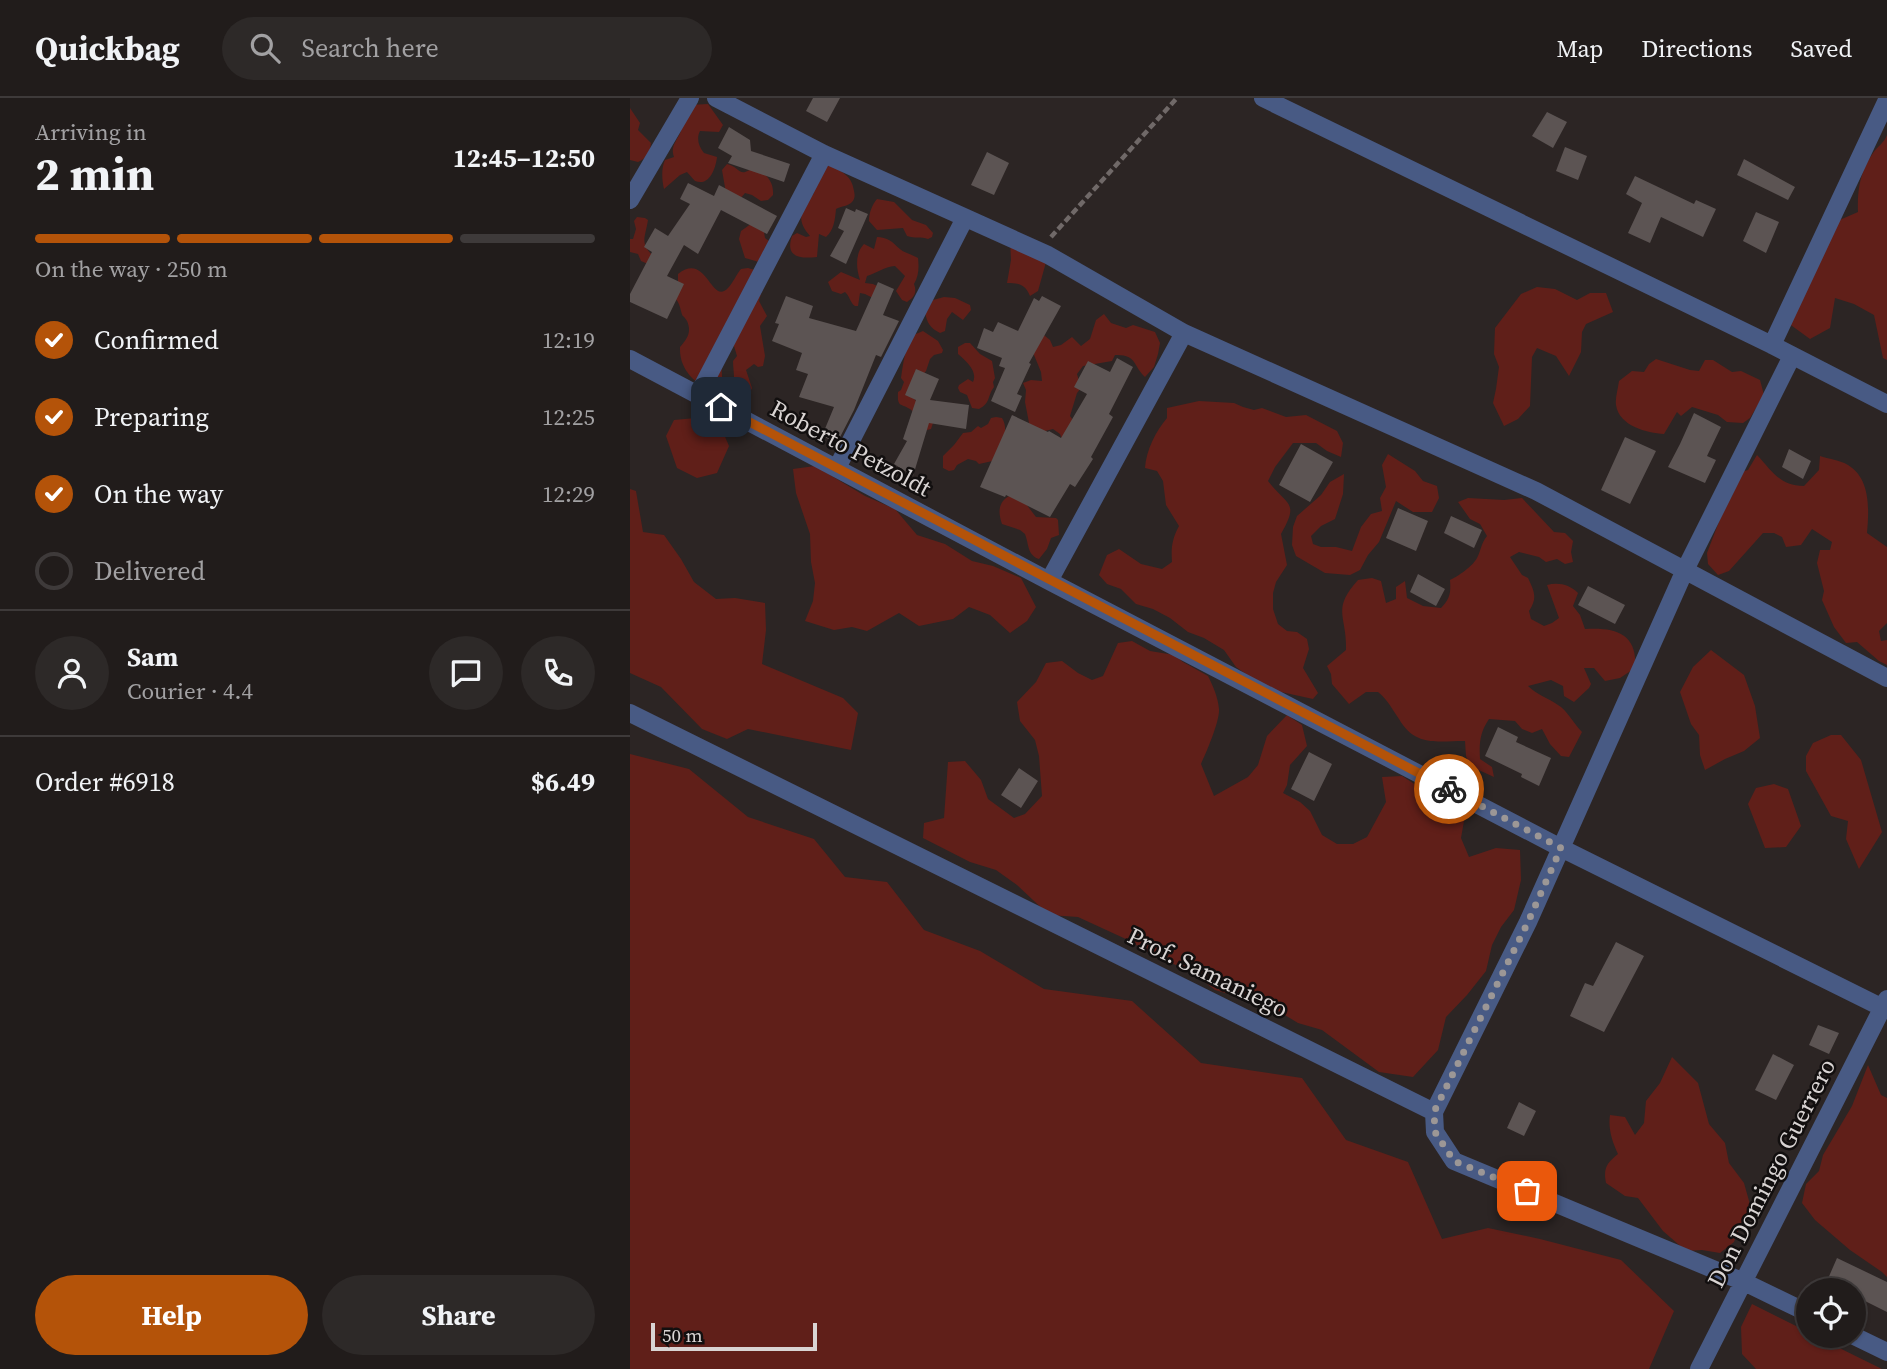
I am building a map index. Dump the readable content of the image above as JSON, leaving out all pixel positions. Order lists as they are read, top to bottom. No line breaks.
{"streets":{"street":["Roberto Petzoldt","Prof. Samaniego","Don Domingo Guerrero"]},"crossings":[["Roberto Petzoldt","Don Domingo Guerrero"]],"scale_bar":"50 m","page":{"header":"Quickbag","search":"Search here","nav":["Map","Directions","Saved"],"heading":["2 min","Arriving in","12:45–12:50"],"panel":["Sam","Courier · 4.4","Order #6918","$6.49"],"bar":"On the way · 250 m","list":[["Confirmed","12:19"],["Preparing","12:25"],["On the way","12:29"],"Delivered"],"buttons":["Help","Share"],"scale":"50 m"}}
